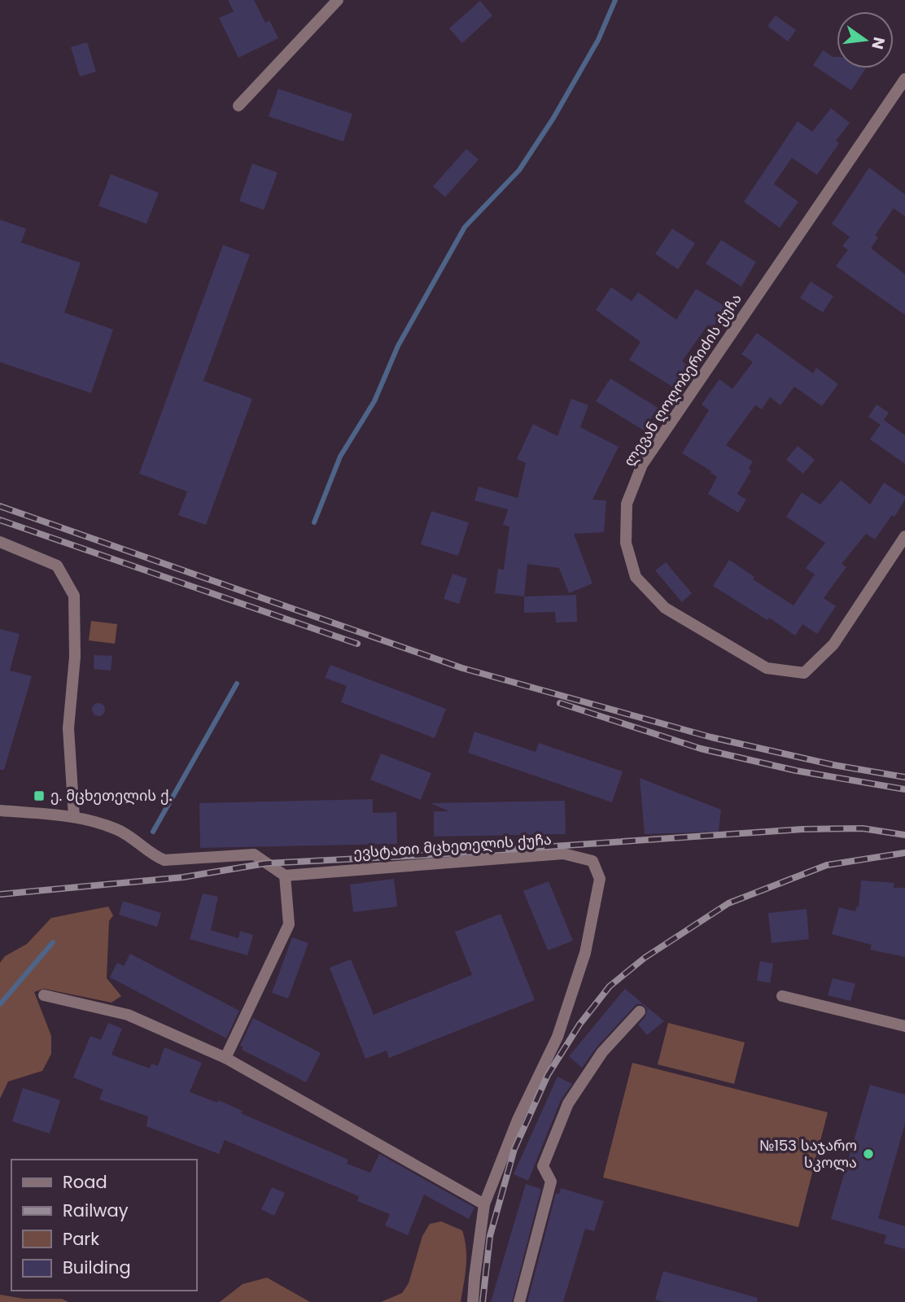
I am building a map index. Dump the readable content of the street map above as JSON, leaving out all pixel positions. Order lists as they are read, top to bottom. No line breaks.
{"streets":{"street":["ლევან ღოღობერიძის ქუჩა","ევსტათი მცხეთელის ქუჩა"]},"places":{"transit":["ე. მცხეთელის ქ."],"other":["№153 საჯარო სკოლა"]},"legend":["Road","Railway","Park","Building"],"north":"right"}
